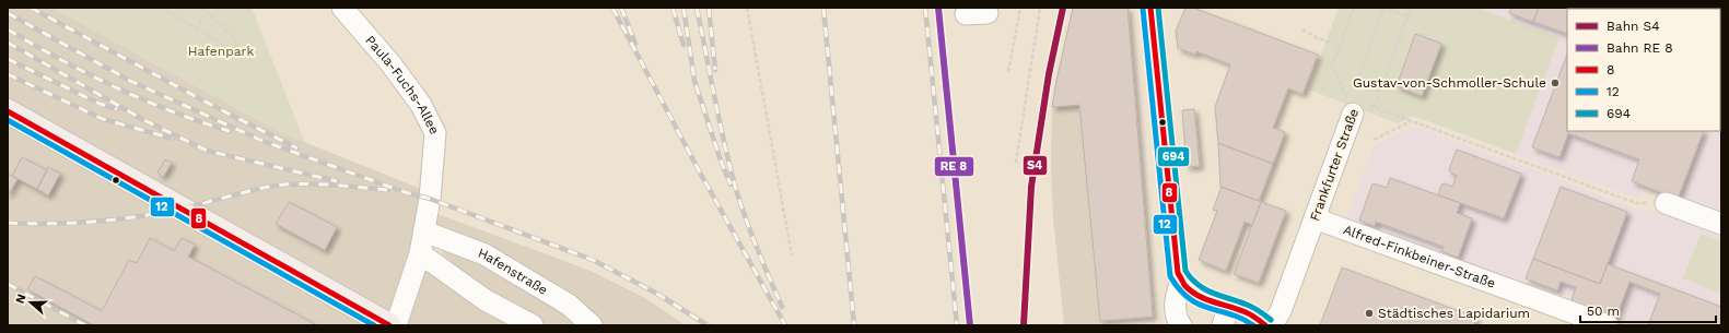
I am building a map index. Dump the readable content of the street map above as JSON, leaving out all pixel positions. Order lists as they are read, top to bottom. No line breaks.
{"streets":{"street":["Paula-Fuchs-Allee","Frankfurter Straße","Alfred-Finkbeiner-Straße","Hafenstraße"]},"crossings":[["Paula-Fuchs-Allee","Hafenstraße"],["Frankfurter Straße","Alfred-Finkbeiner-Straße"]],"parks":["Hafenpark"],"places":["Gustav-von-Schmoller-Schule","Städtisches Lapidarium"],"lines":["rail line S4","transit line 8","transit line 694","transit line 12"],"legend":["Bahn S4","Bahn RE 8","8","12","694"],"scale_bar":"50 m","north":"left"}
